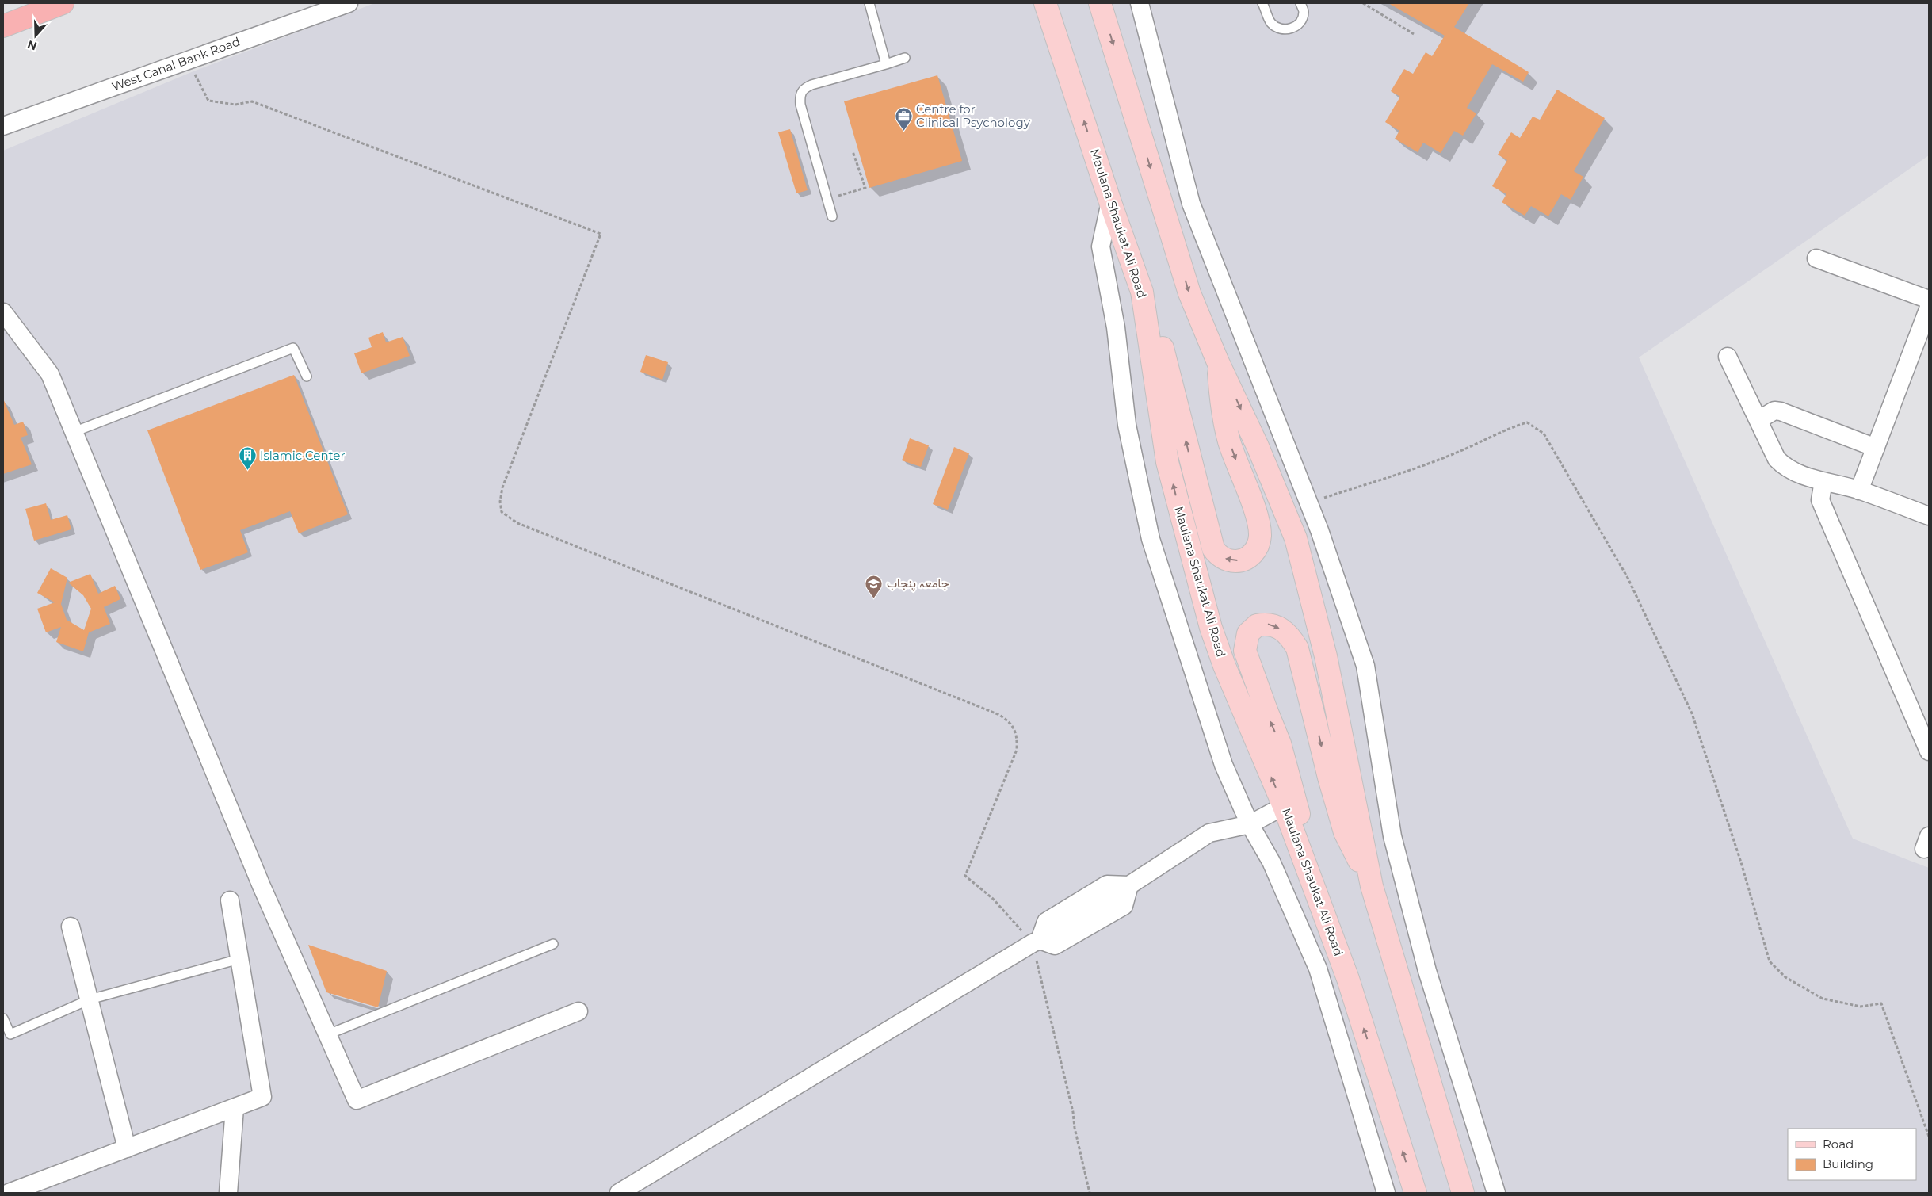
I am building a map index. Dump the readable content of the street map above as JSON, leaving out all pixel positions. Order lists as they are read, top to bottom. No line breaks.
{"streets":{"main road":["Maulana Shaukat Ali Road"],"street":["West Canal Bank Road"]},"places":{"office":["Centre for Clinical Psychology"],"building":["Islamic Center"],"school or university":["جامعہ پنجاب"]},"legend":["Road","Building"],"north":"bottom"}
